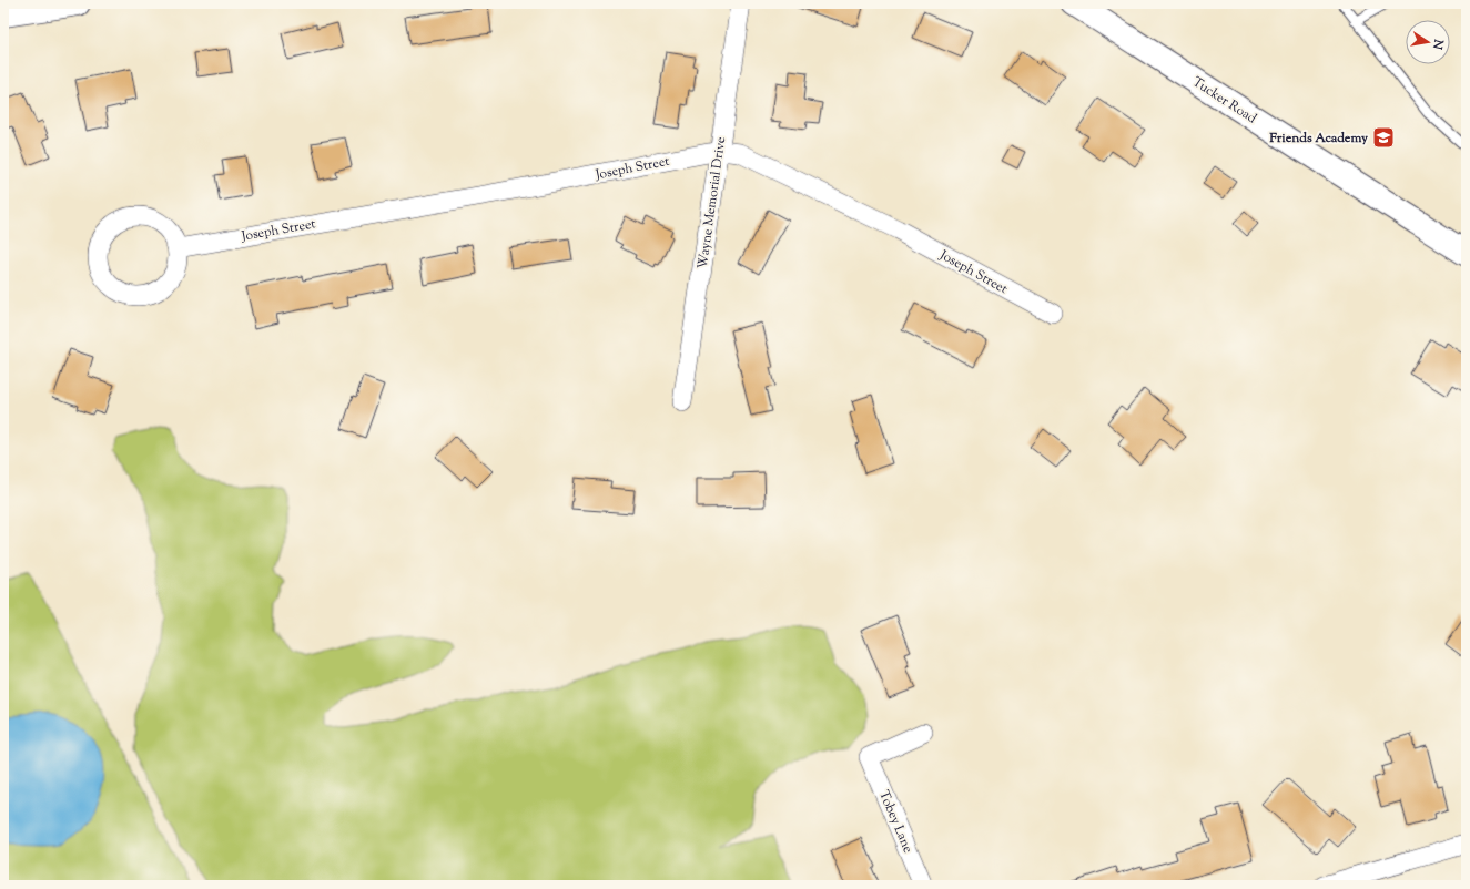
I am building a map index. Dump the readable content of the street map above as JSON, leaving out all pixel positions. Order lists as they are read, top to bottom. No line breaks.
{"streets":{"main road":["Tucker Road"],"street":["Joseph Street","Wayne Memorial Drive","Tobey Lane"]},"crossings":[["Joseph Street","Wayne Memorial Drive"]],"places":{"school or university":["Friends Academy"]},"north":"right"}
